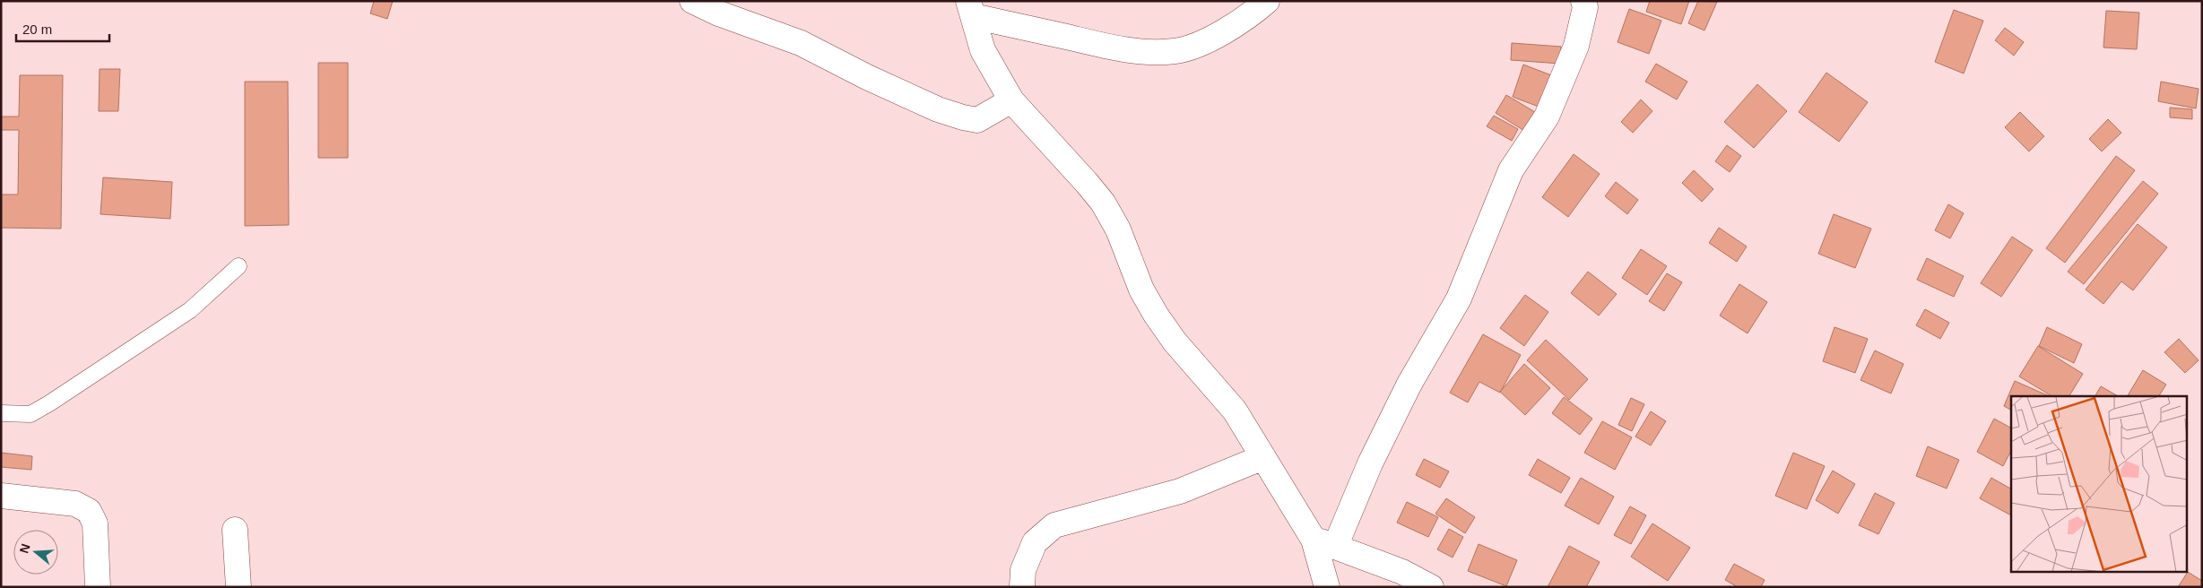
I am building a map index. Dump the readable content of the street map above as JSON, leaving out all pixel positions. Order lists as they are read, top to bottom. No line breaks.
{"scale_bar":"20 m","north":"left"}
